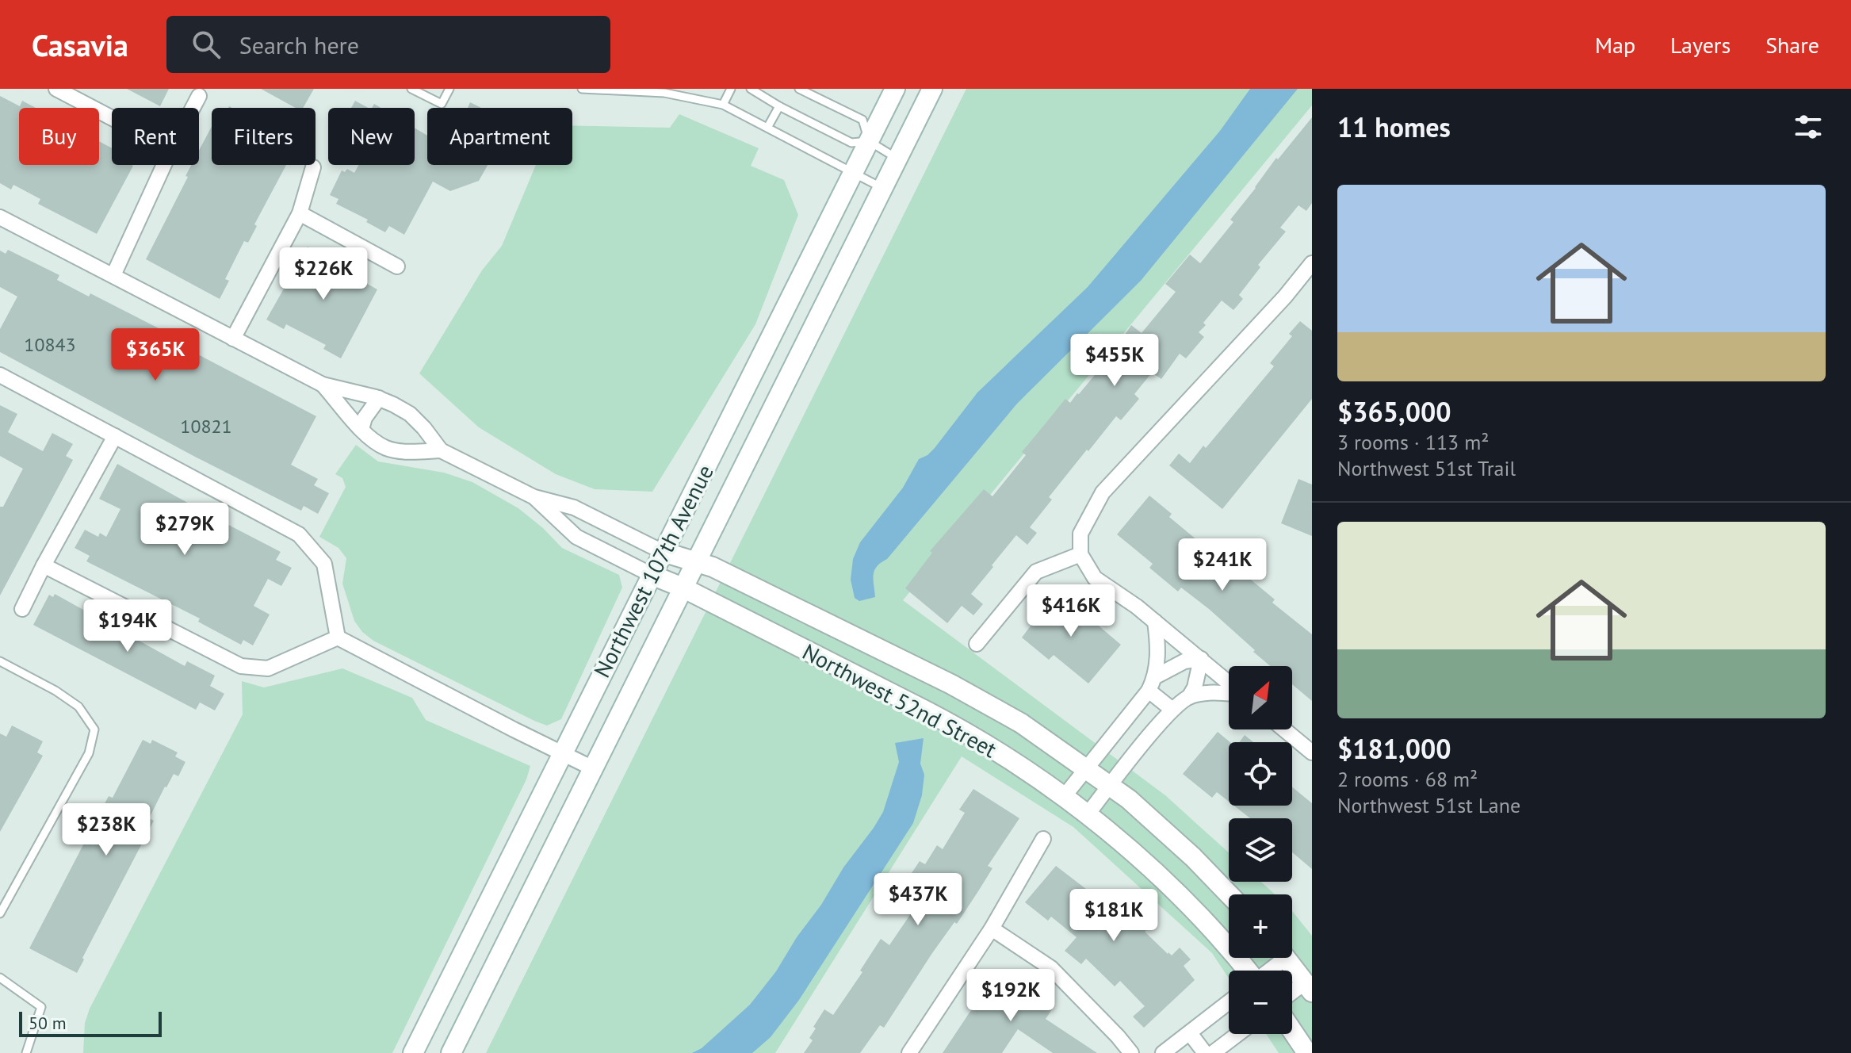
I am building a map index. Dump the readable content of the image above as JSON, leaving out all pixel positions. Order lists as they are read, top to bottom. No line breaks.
{"streets":{"main road":["Northwest 107th Avenue","Northwest 52nd Street"]},"crossings":[["Northwest 107th Avenue","Northwest 52nd Street"]],"house_numbers":["10843","10821"],"scale_bar":"50 m","north":"top right","page":{"header":"Casavia","search":"Search here","nav":["Map","Layers","Share"],"heading":"11 homes","chip":["Buy","Rent","Filters","New","Apartment"],"list":[{"name":"$365,000","note":"3 rooms · 113 m² · Northwest 51st Trail"},{"name":"$181,000","note":"2 rooms · 68 m² · Northwest 51st Lane"}],"price":["$226K","$365K","$455K","$279K","$241K","$416K","$194K","$238K","$437K","$181K","$192K"],"map_buttons":["+","−"],"scale":"50 m"}}
